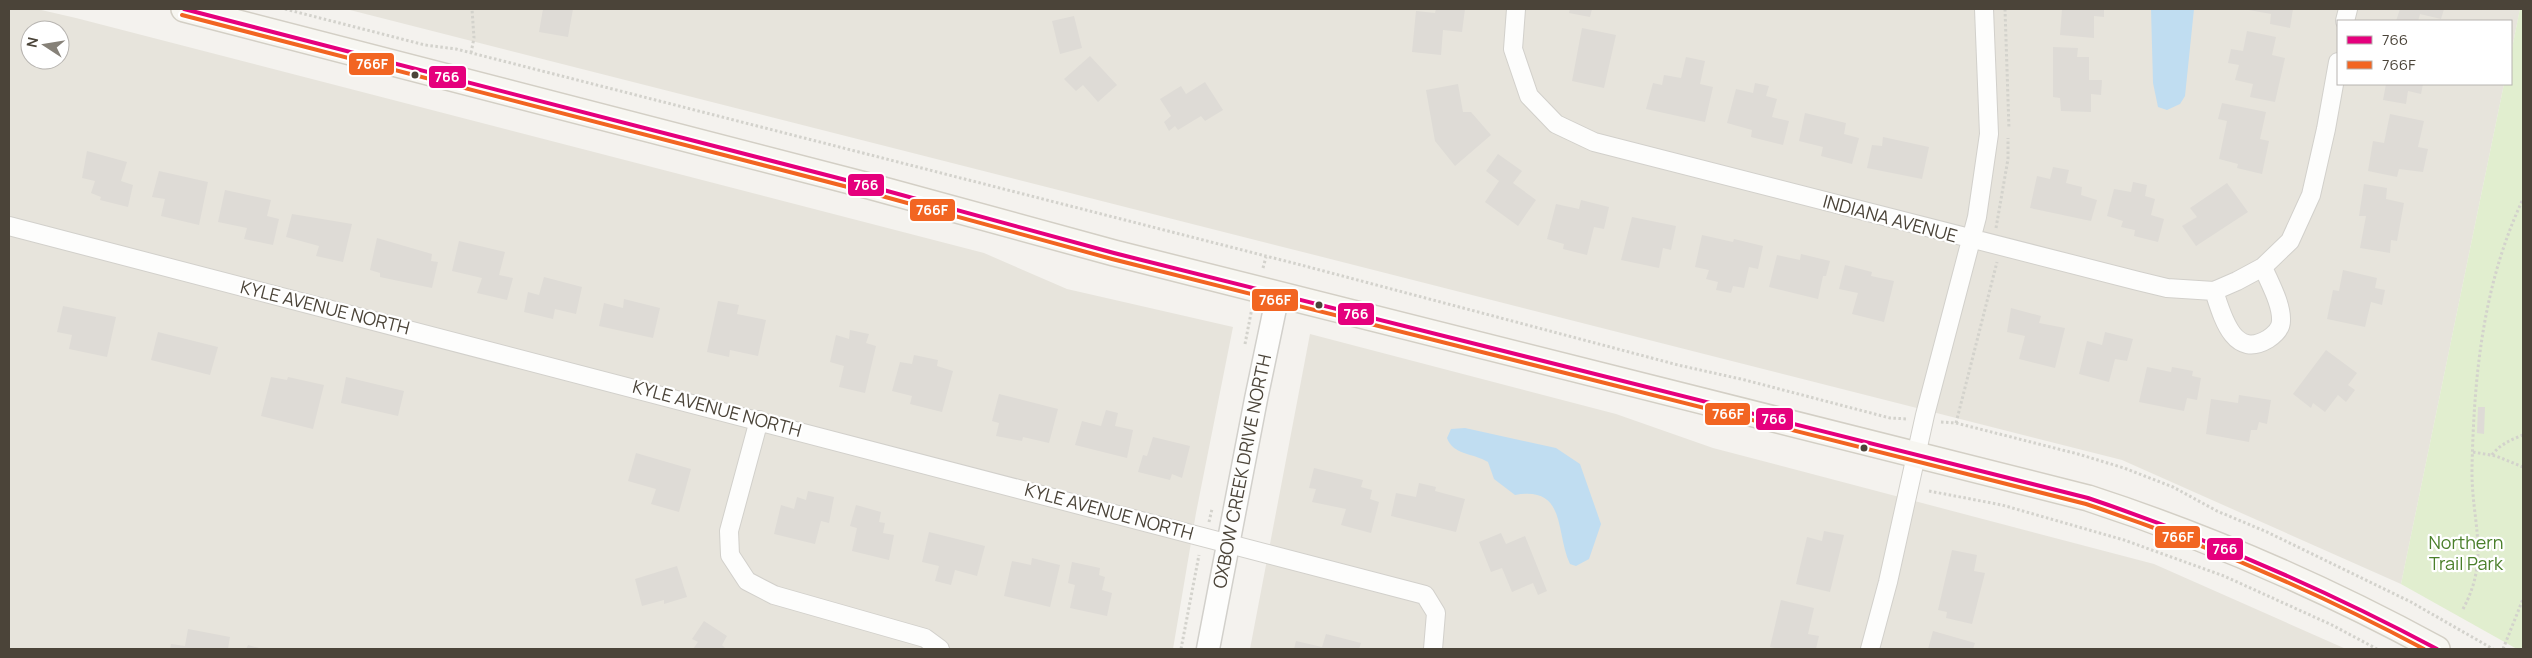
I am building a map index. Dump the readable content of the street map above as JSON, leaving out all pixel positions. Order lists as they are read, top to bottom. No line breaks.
{"streets":{"street":["INDIANA AVENUE","KYLE AVENUE NORTH","OXBOW CREEK DRIVE NORTH"]},"crossings":[["KYLE AVENUE NORTH","OXBOW CREEK DRIVE NORTH"]],"parks":["Northern Trail Park"],"lines":["transit line 766","transit line 766F"],"legend":["766","766F"],"north":"left"}
